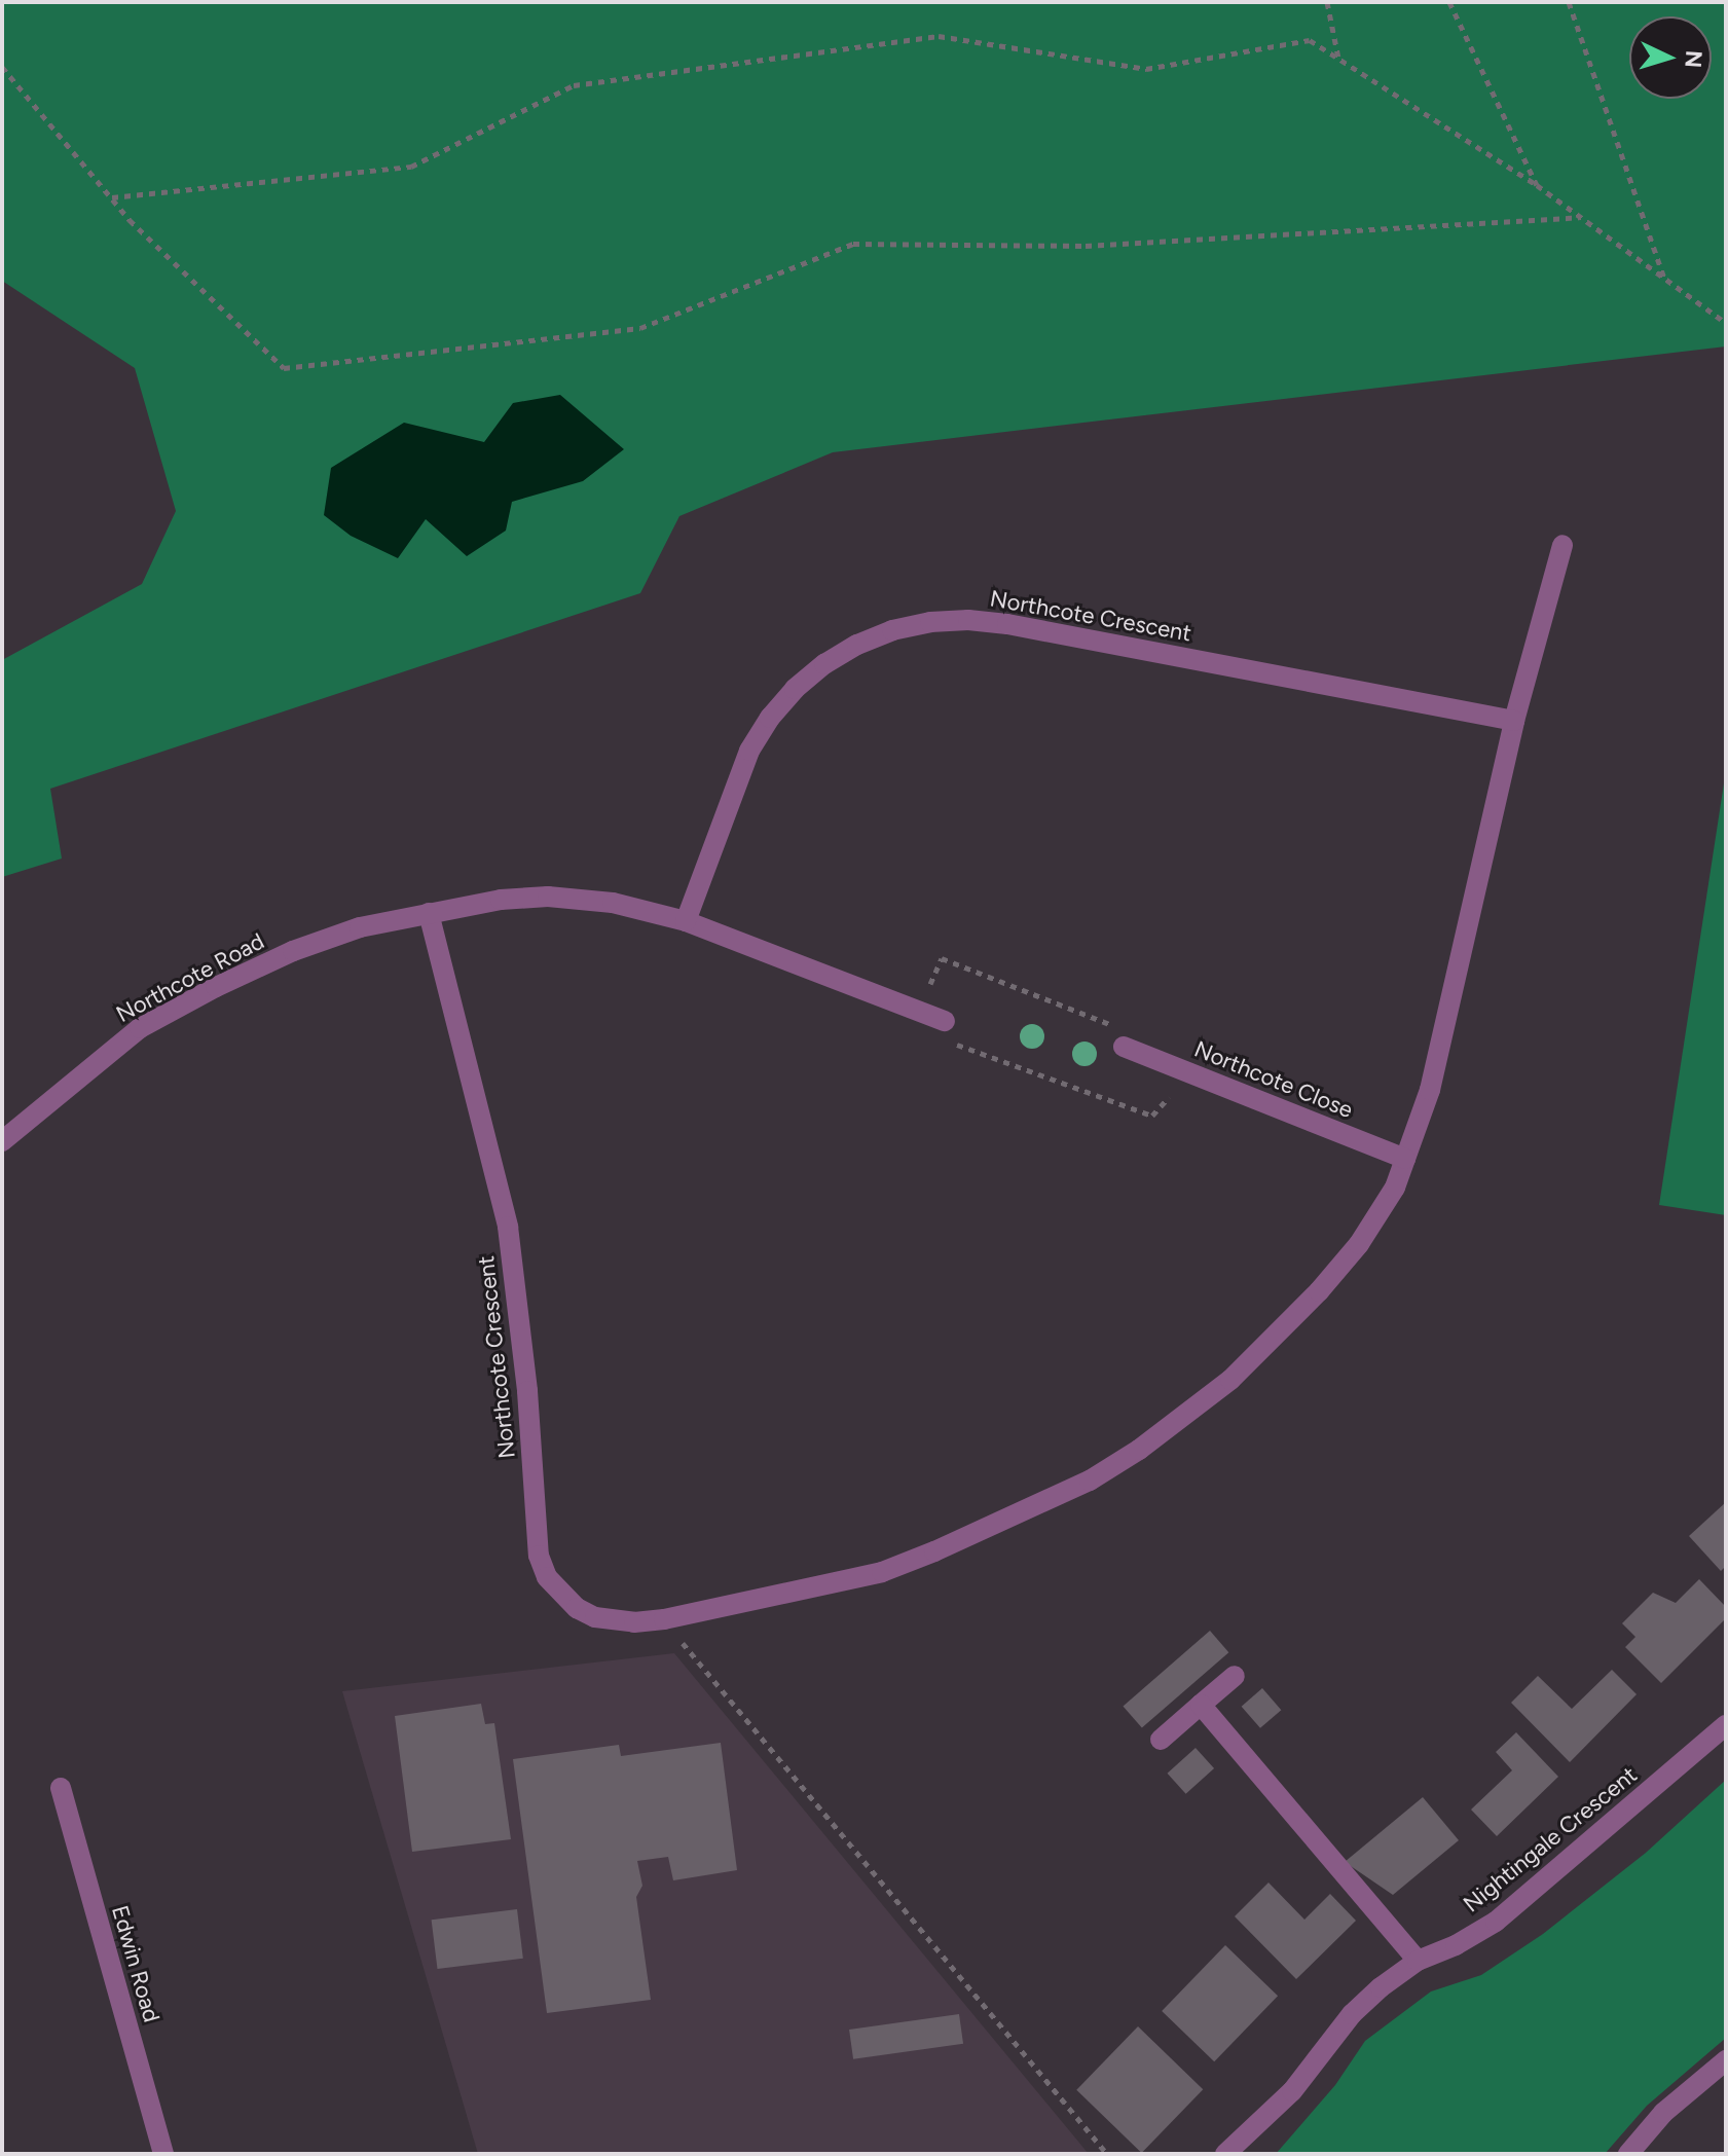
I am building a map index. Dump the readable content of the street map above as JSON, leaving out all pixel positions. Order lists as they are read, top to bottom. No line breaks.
{"streets":{"street":["Northcote Crescent","Northcote Road","Northcote Close","Nightingale Crescent","Edwin Road"]},"crossings":[["Northcote Crescent","Northcote Road"],["Northcote Crescent","Northcote Close"]],"north":"right"}
